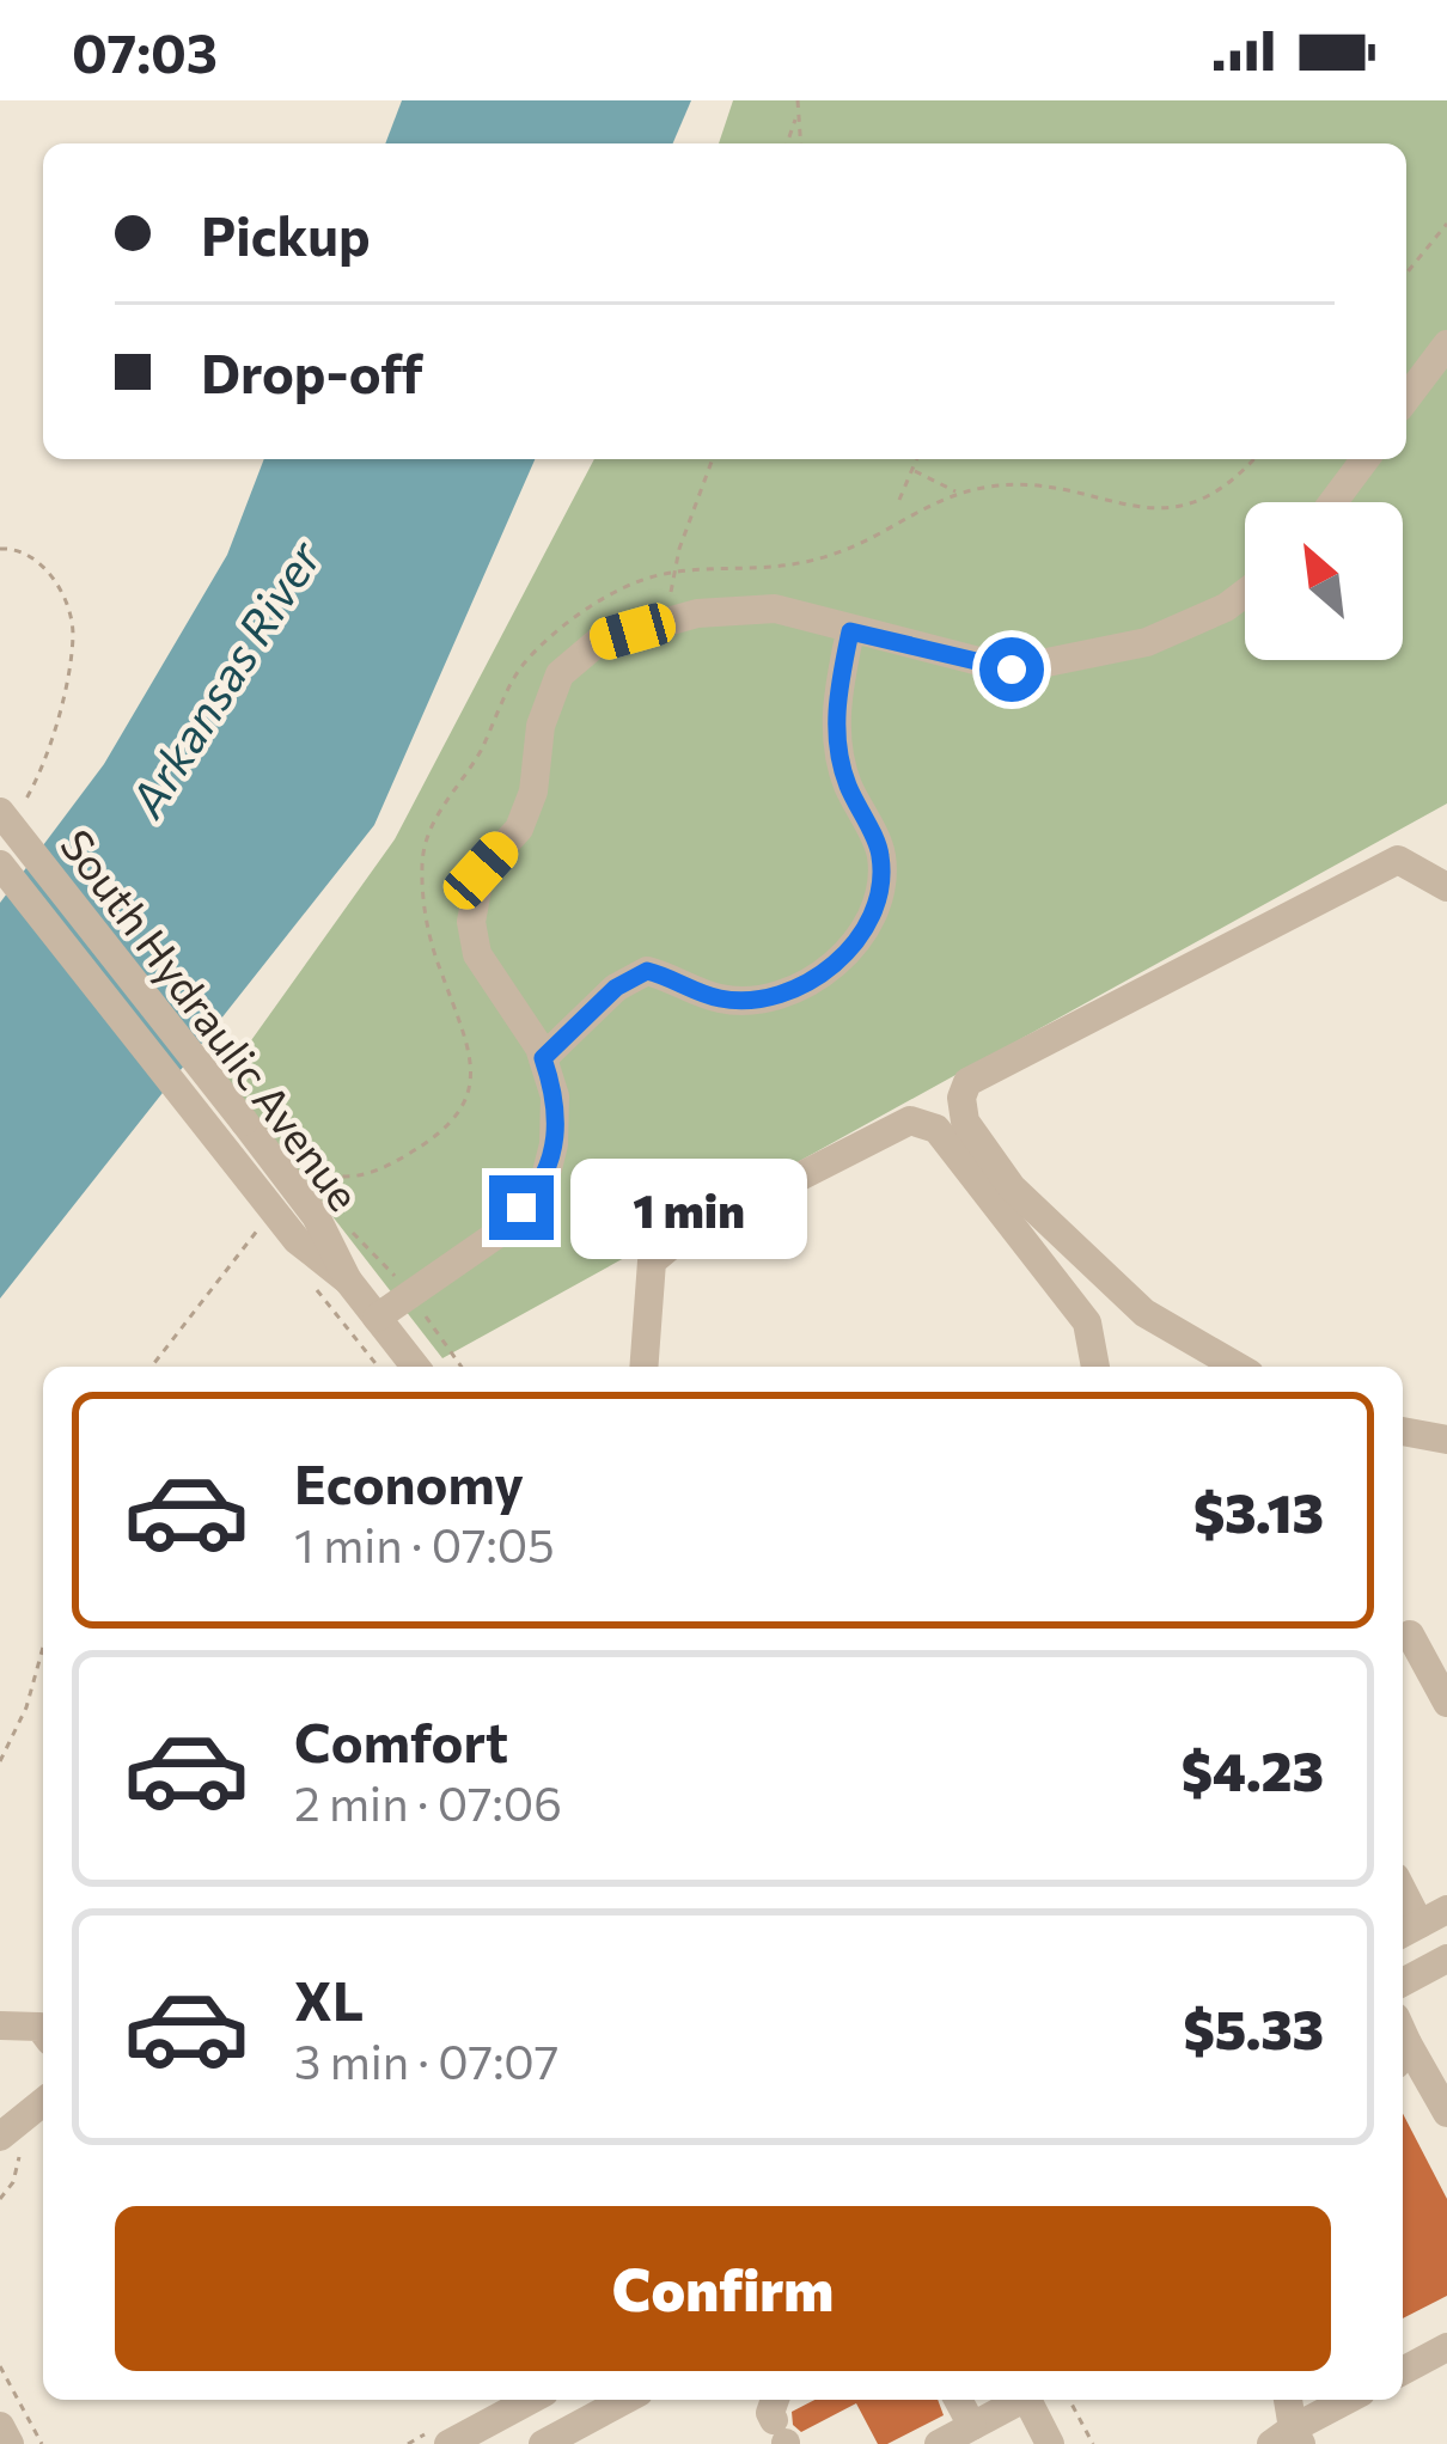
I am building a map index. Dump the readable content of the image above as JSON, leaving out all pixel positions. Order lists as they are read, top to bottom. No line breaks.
{"streets":{"street":["South Hydraulic Avenue"]},"water":["Arkansas River"],"north":"top left","page":{"status":"07:03","banner":["Pickup","Drop-off"],"bubble":"1 min","list":[{"name":"Economy","note":"1 min · 07:05","value":"$3.13"},{"name":"Comfort","note":"2 min · 07:06","value":"$4.23"},{"name":"XL","note":"3 min · 07:07","value":"$5.33"}],"buttons":"Confirm"}}
